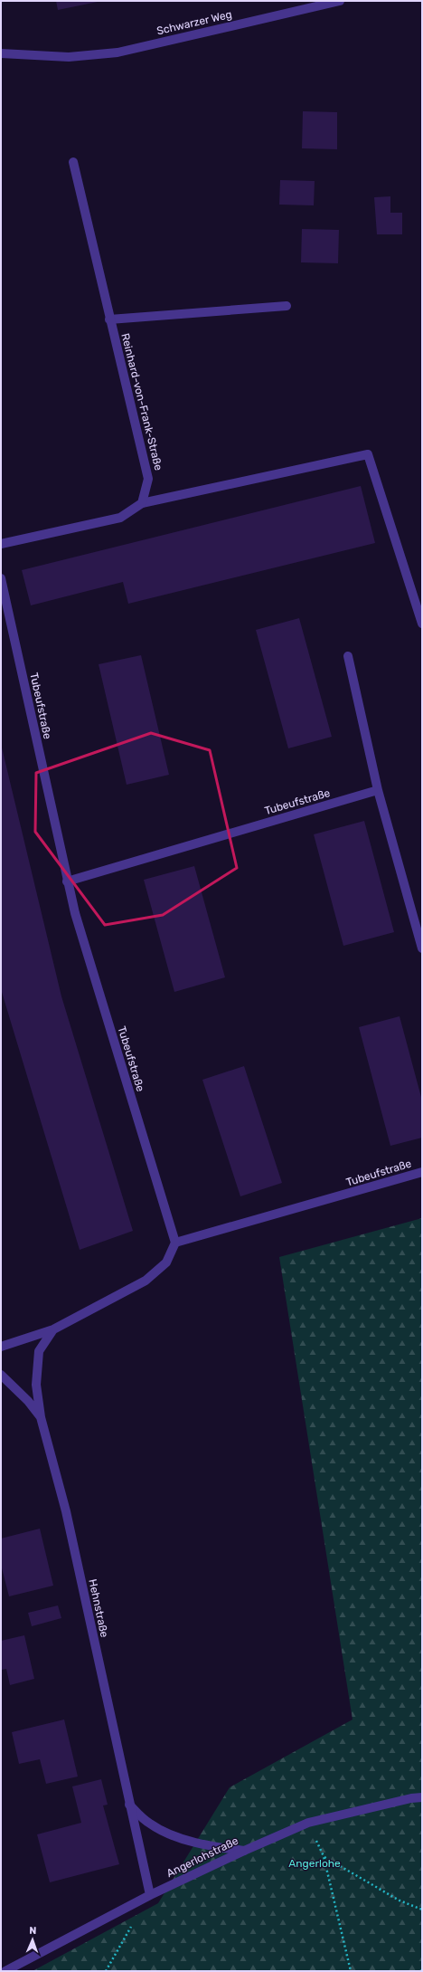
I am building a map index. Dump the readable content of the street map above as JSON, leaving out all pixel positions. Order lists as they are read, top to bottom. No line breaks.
{"streets":{"street":["Schwarzer Weg","Reinhard-von-Frank-Straße","Tubeufstraße","Hehnstraße","Angerlohstraße"]},"crossings":[["Hehnstraße","Angerlohstraße"]],"parks":["Angerlohe"],"north":"top"}
